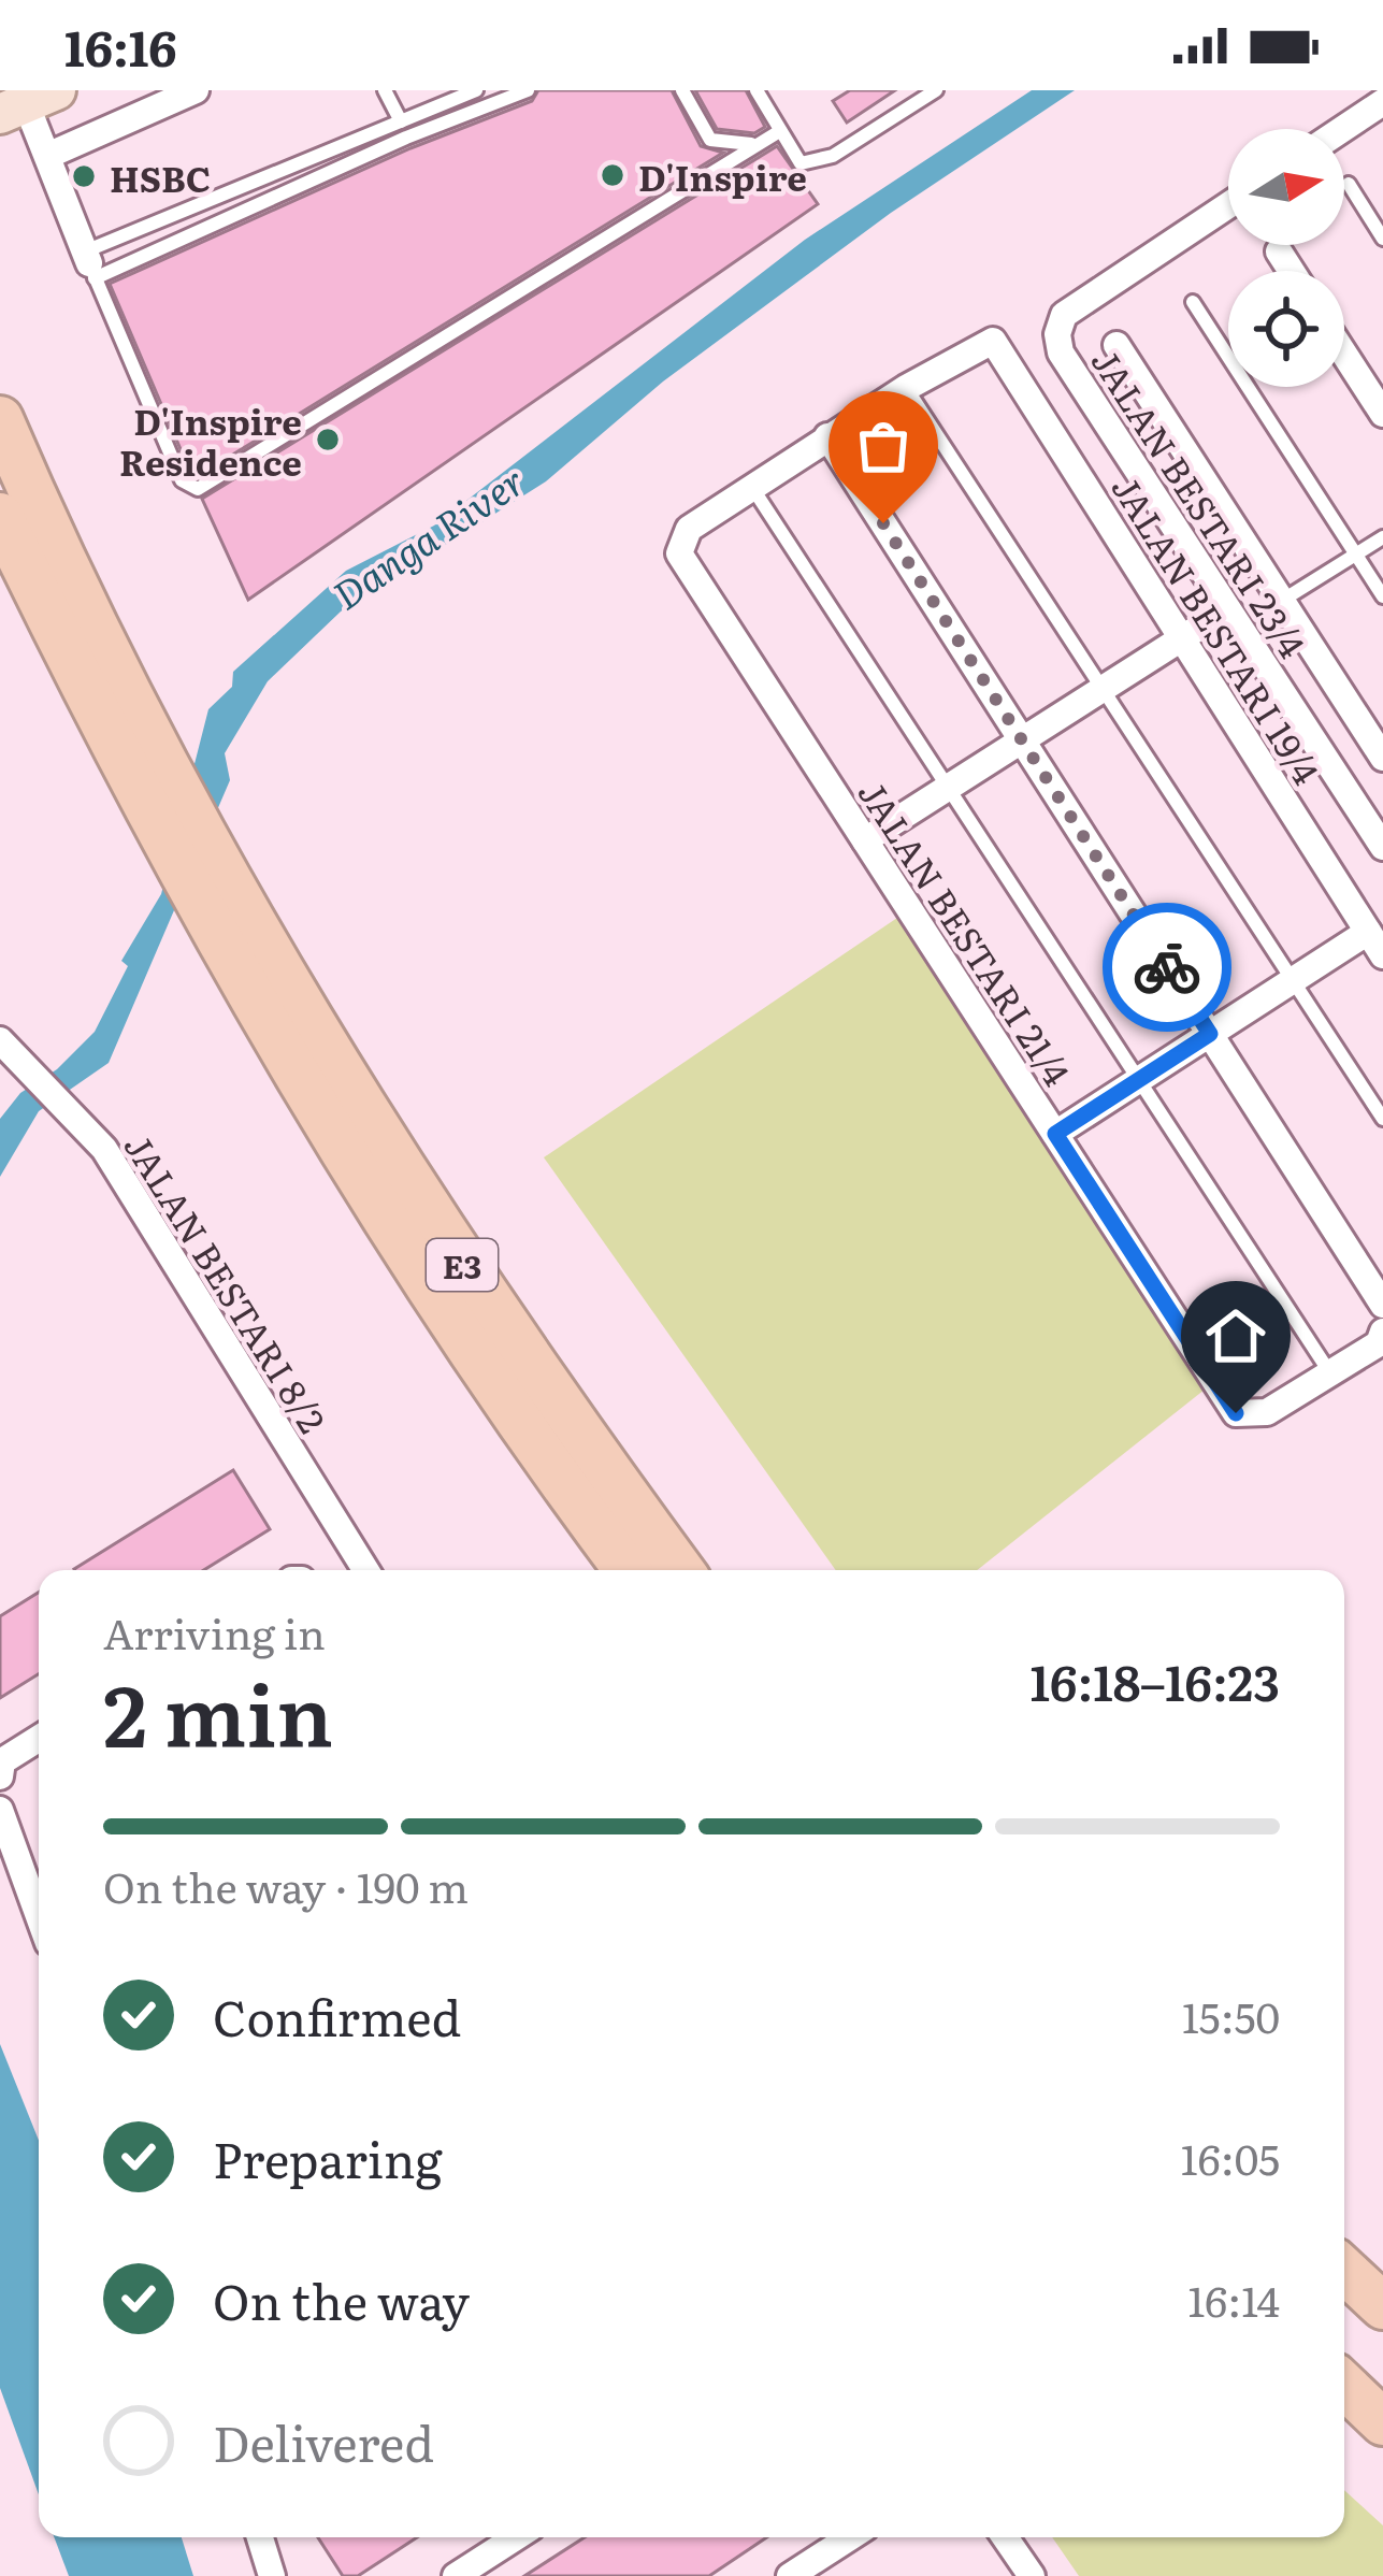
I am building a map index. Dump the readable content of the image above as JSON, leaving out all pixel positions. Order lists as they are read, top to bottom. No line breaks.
{"streets":{"highway":["E3"],"street":["JALAN BESTARI 23/4","JALAN BESTARI 19/4","JALAN BESTARI 21/4","JALAN BESTARI 8/2"]},"water":["Danga River"],"places":["D'Inspire","HSBC","D'Inspire Residence"],"north":"right","page":{"status":"16:16","heading":["2 min","Arriving in","16:18–16:23"],"bar":"On the way · 190 m","list":[["Confirmed","15:50"],["Preparing","16:05"],["On the way","16:14"],"Delivered"]}}
